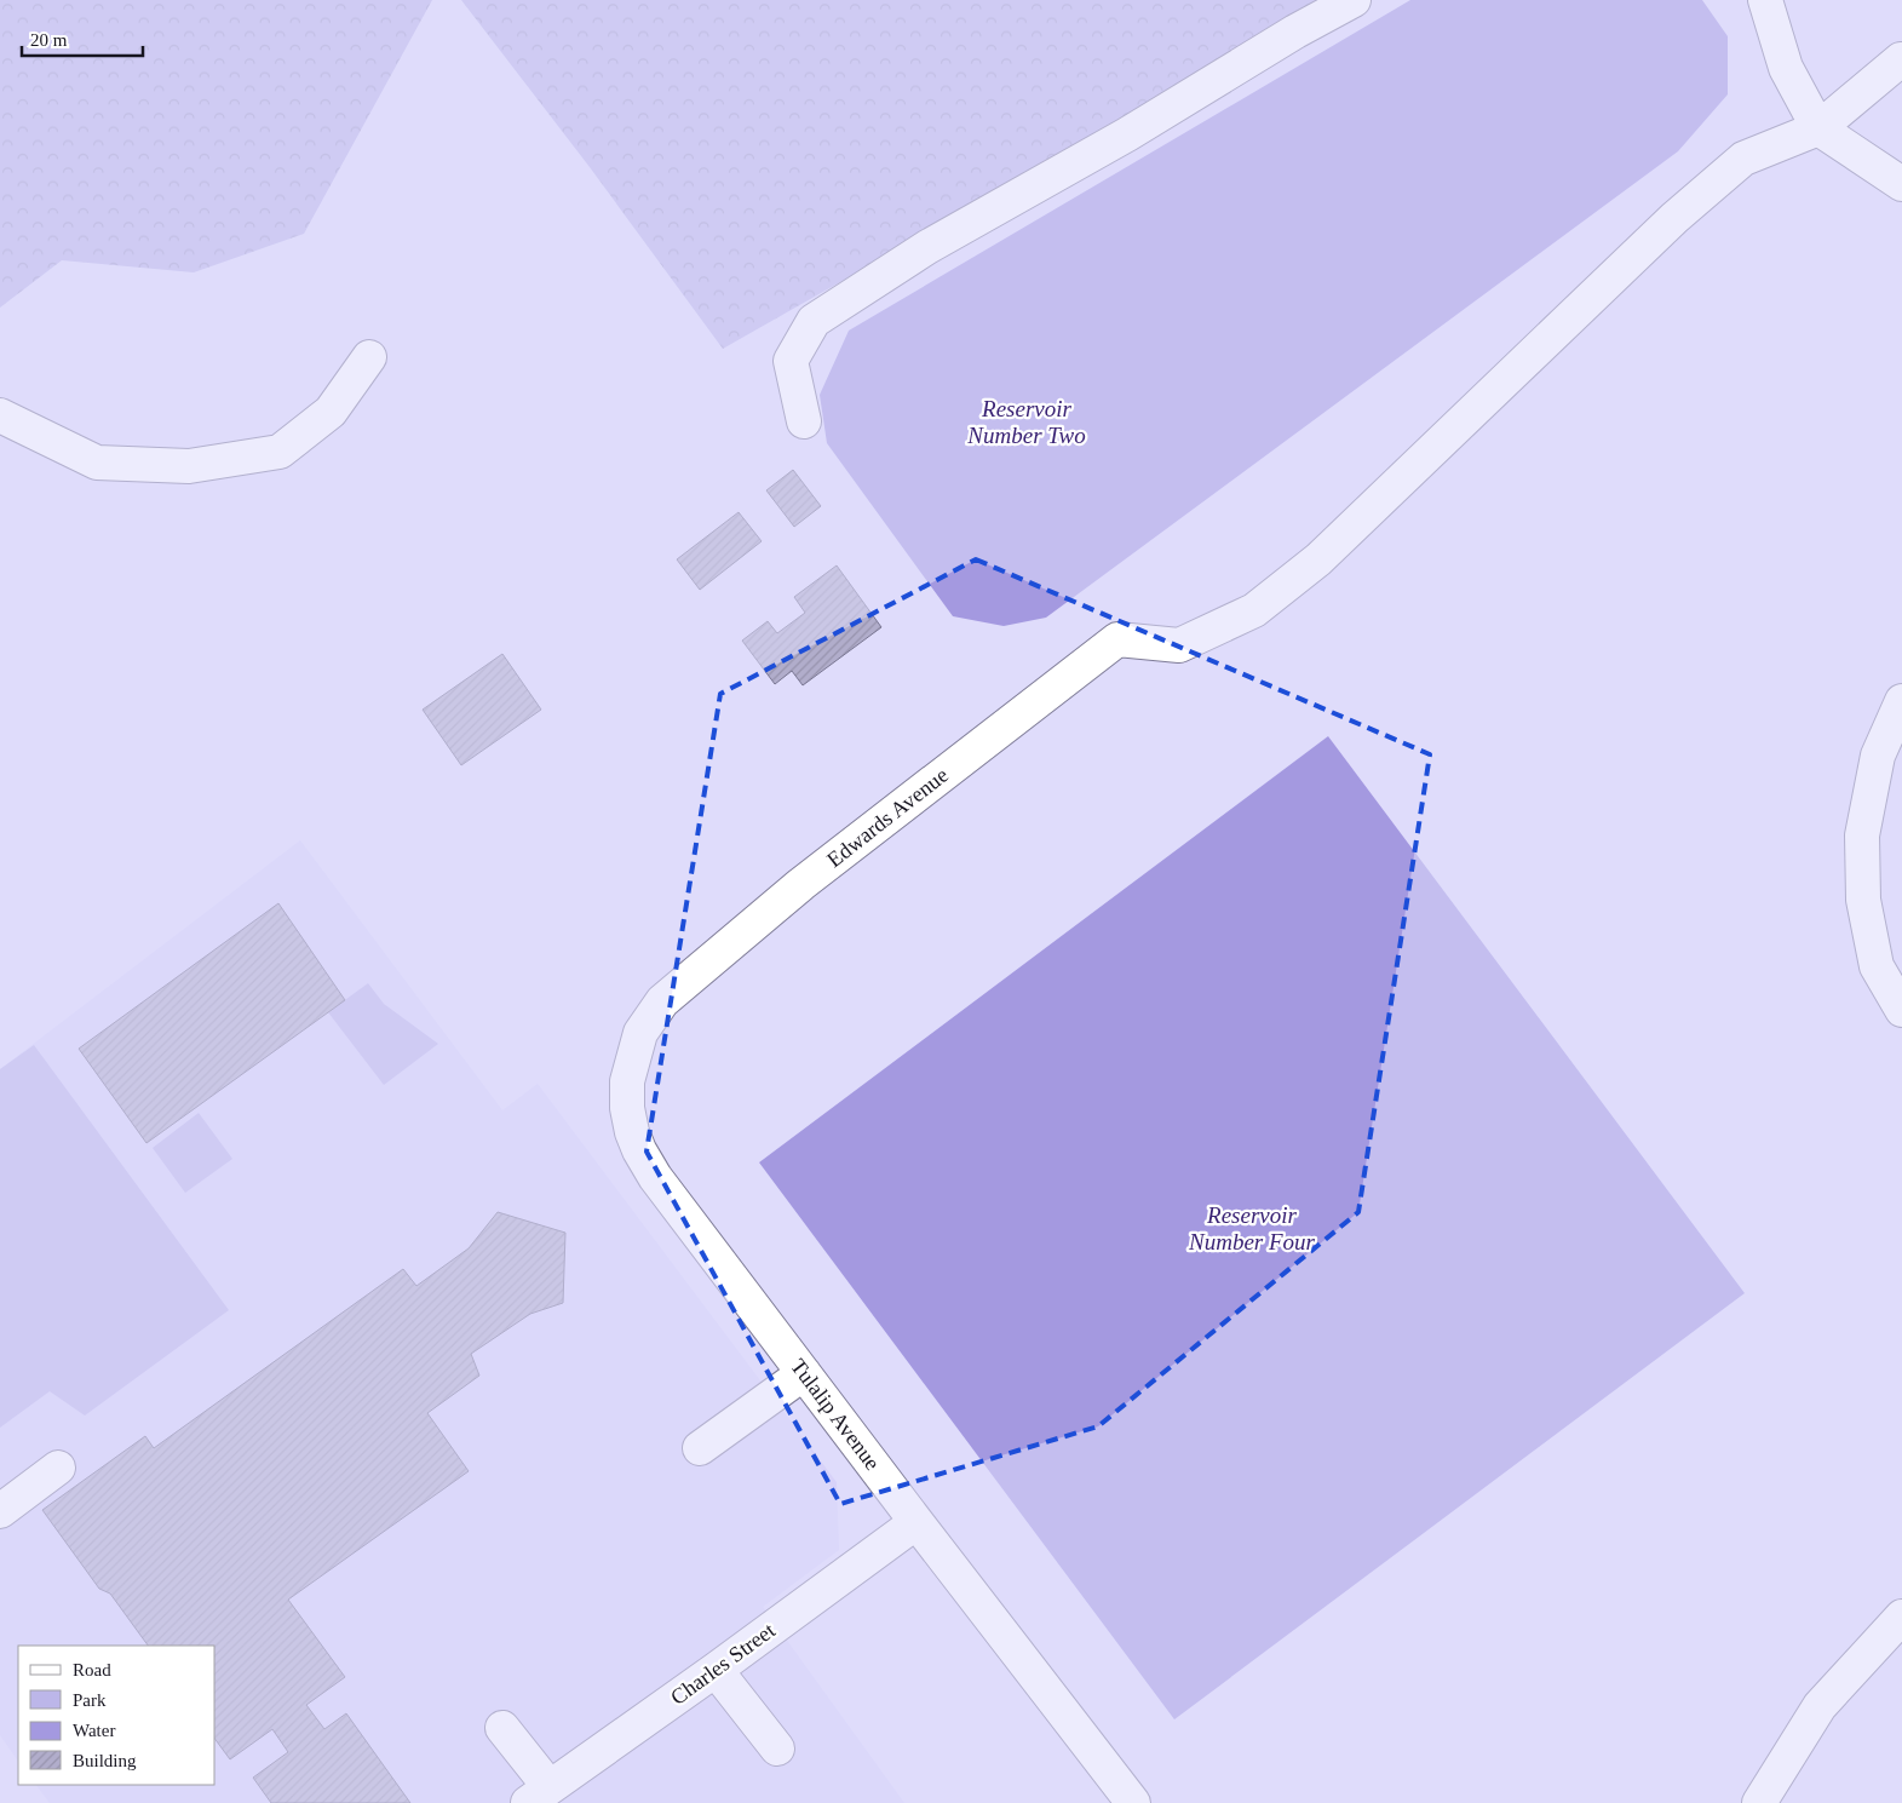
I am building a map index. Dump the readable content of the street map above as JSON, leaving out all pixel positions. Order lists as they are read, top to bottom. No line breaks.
{"streets":{"street":["Edwards Avenue","Tulalip Avenue","Charles Street"]},"crossings":[["Edwards Avenue","Tulalip Avenue"],["Tulalip Avenue","Charles Street"]],"water":["Reservoir Number Two","Reservoir Number Four"],"legend":["Road","Park","Water","Building"],"scale_bar":"20 m"}
